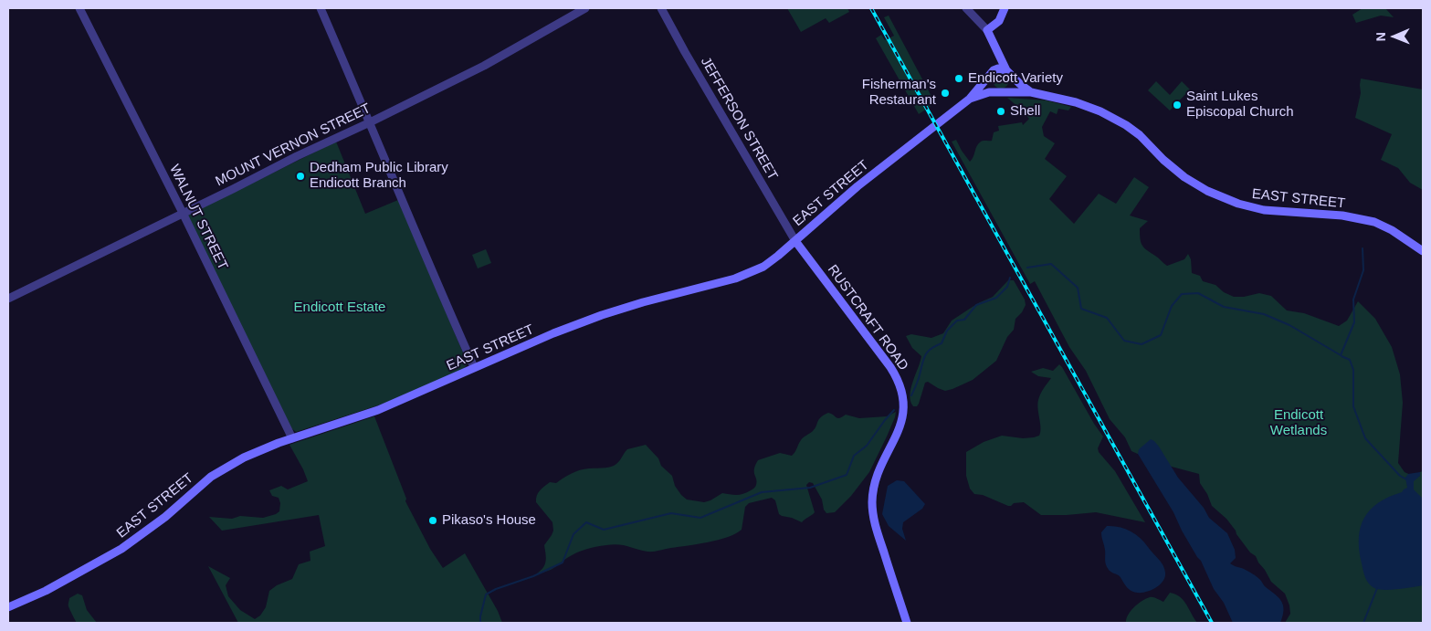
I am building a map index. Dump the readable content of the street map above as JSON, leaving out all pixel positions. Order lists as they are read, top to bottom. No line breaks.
{"streets":{"main road":["EAST STREET","RUSTCRAFT ROAD"],"street":["JEFFERSON STREET","MOUNT VERNON STREET","WALNUT STREET"]},"crossings":[["JEFFERSON STREET","EAST STREET"],["JEFFERSON STREET","RUSTCRAFT ROAD"],["MOUNT VERNON STREET","WALNUT STREET"],["EAST STREET","WALNUT STREET"],["EAST STREET","RUSTCRAFT ROAD"]],"parks":["Endicott Estate","Endicott Wetlands"],"places":["Endicott Variety","Fisherman's Restaurant","Saint Lukes Episcopal Church","Shell","Dedham Public Library Endicott Branch","Pikaso's House"],"north":"left"}
